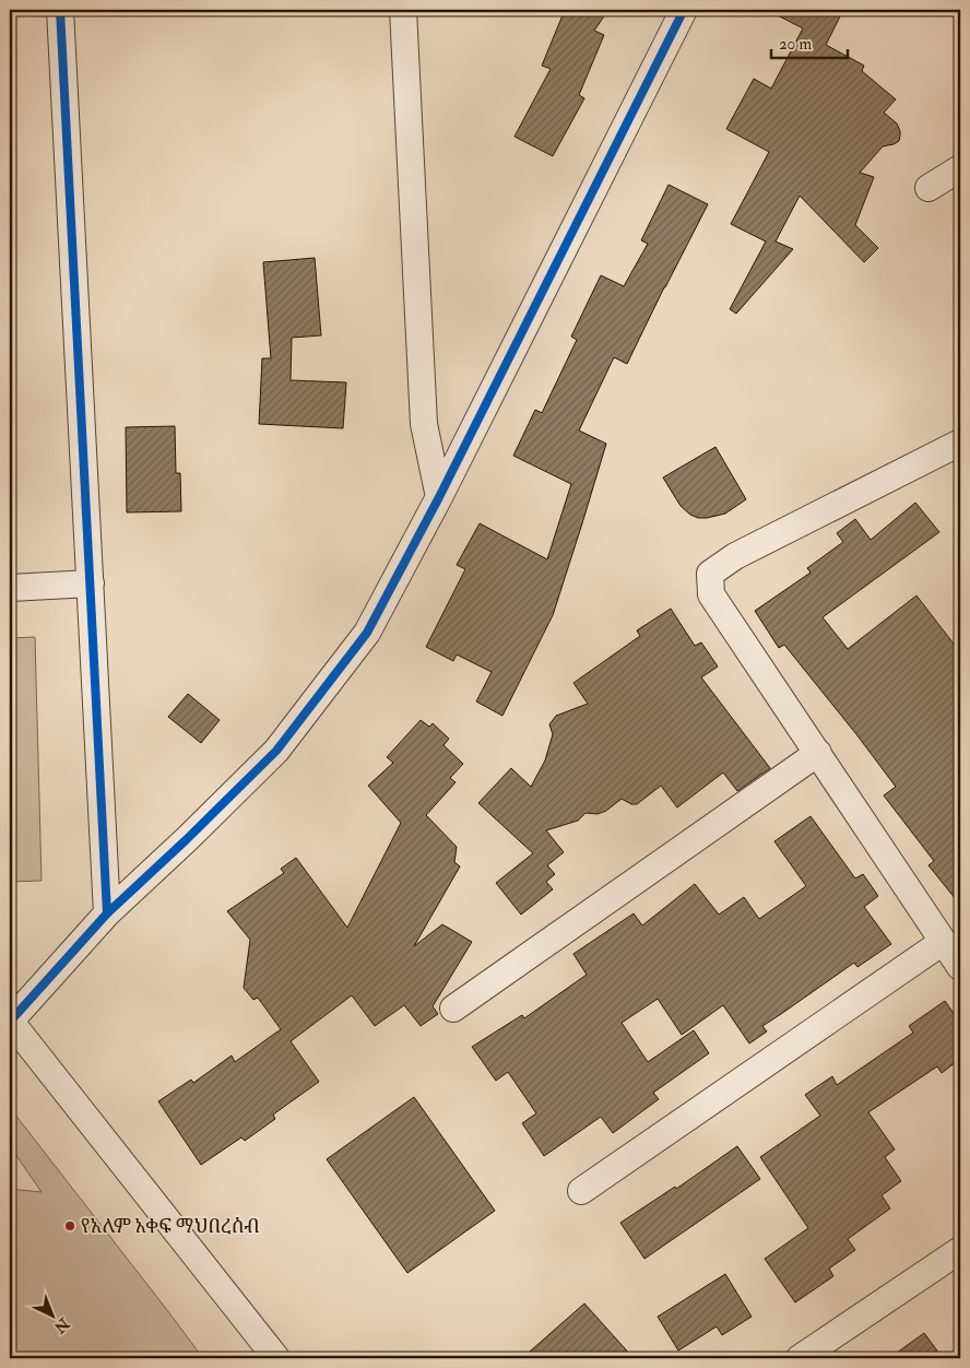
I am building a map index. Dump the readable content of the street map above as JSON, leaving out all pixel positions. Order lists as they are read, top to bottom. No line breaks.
{"places":["የአለም አቀፍ ማህበረስብ"],"scale_bar":"20 m","north":"bottom right"}
